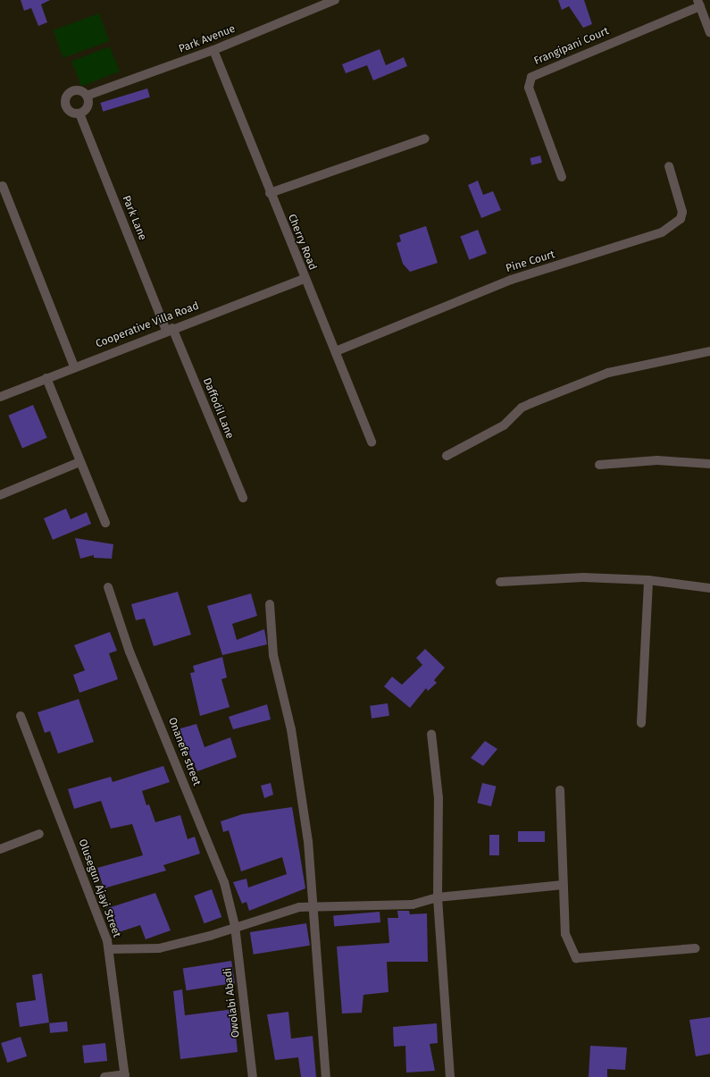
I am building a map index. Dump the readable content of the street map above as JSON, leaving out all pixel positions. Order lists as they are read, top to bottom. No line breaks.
{"streets":{"street":["Park Avenue","Frangipani Court","Park Lane","Cherry Road","Pine Court","Cooperative Villa Road","Daffodil Lane","Onanefe street","Olusegun Ajayi Street","Owolabi Abadi"]},"crossings":[["Park Avenue","Park Lane"],["Park Avenue","Cherry Road"],["Park Lane","Cooperative Villa Road"],["Park Lane","Daffodil Lane"],["Cherry Road","Pine Court"],["Cherry Road","Cooperative Villa Road"],["Cooperative Villa Road","Daffodil Lane"],["Onanefe street","Owolabi Abadi"]]}
